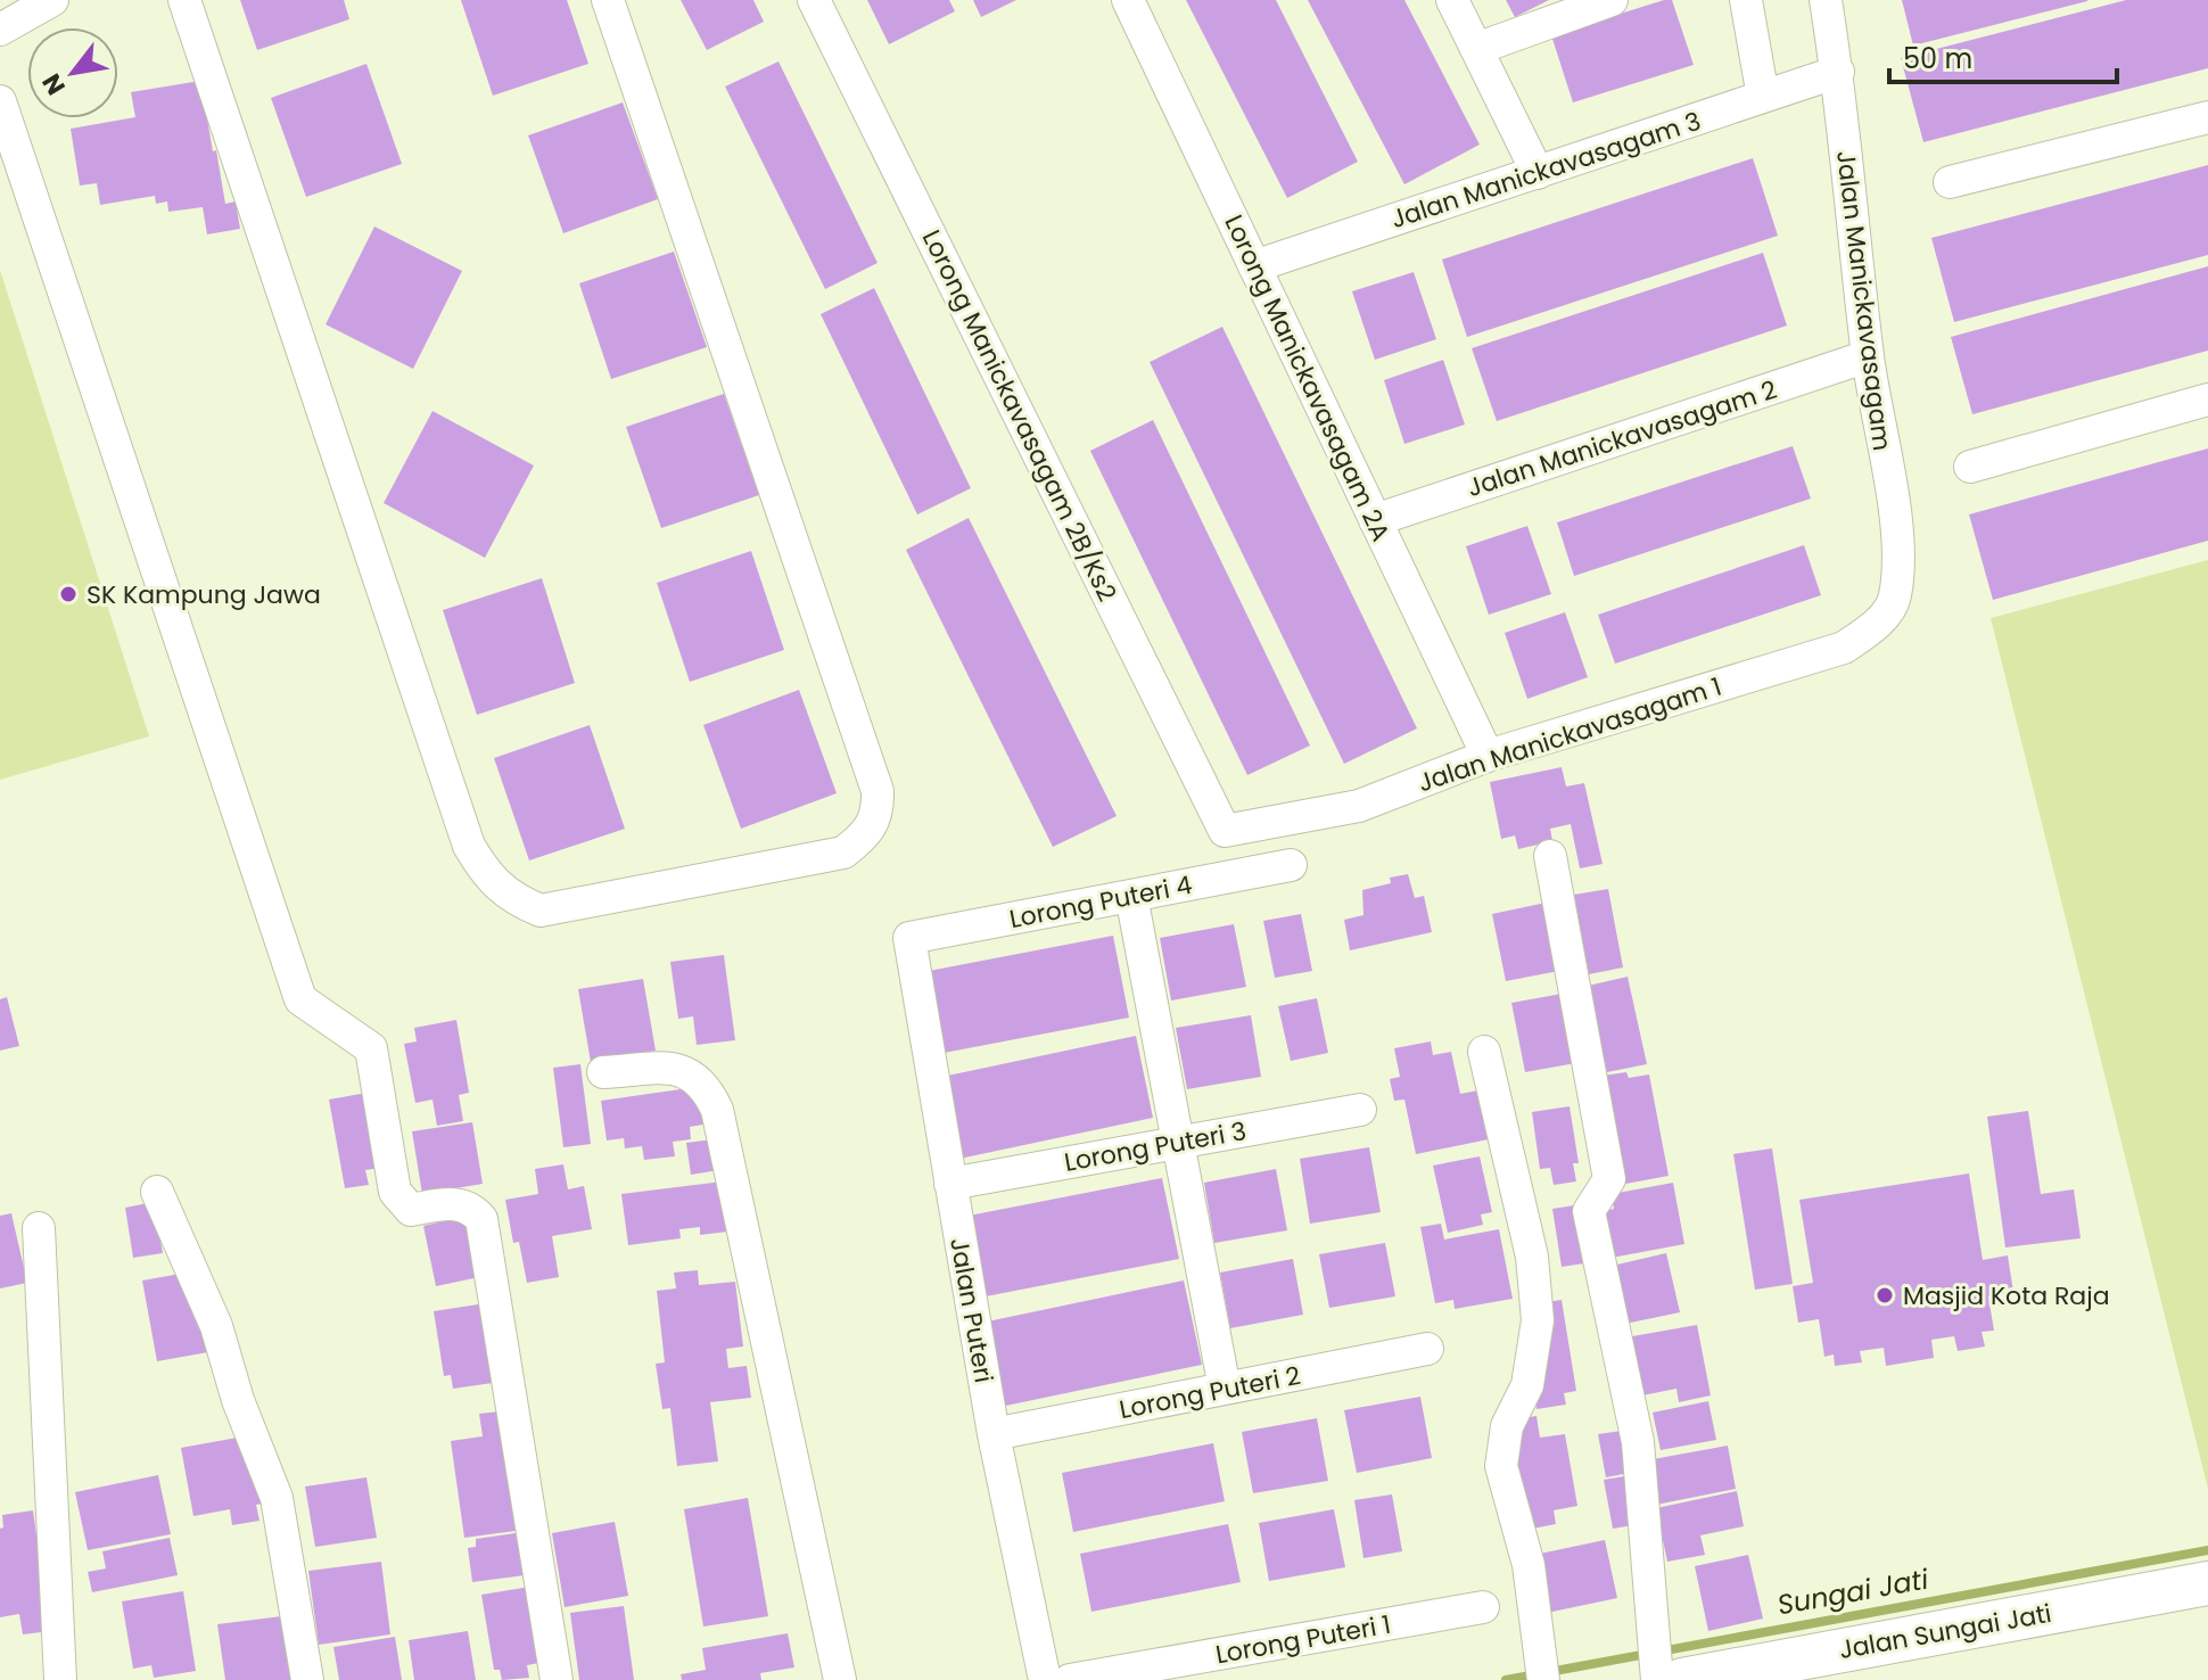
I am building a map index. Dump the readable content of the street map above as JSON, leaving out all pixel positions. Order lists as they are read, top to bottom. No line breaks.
{"streets":{"main road":["Jalan Sungai Jati"],"street":["Jalan Manickavasagam 3","Jalan Manickavasagam","Lorong Manickavasagam 2A","Lorong Manickavasagam 2B/Ks2","Jalan Manickavasagam 2","Jalan Manickavasagam 1","Lorong Puteri 4","Lorong Puteri 3","Jalan Puteri","Lorong Puteri 2","Lorong Puteri 1"]},"crossings":[["Jalan Manickavasagam 3","Jalan Manickavasagam"],["Jalan Manickavasagam 3","Lorong Manickavasagam 2A"],["Jalan Manickavasagam","Jalan Manickavasagam 2"],["Jalan Manickavasagam","Jalan Manickavasagam 1"],["Lorong Manickavasagam 2A","Jalan Manickavasagam 2"],["Lorong Manickavasagam 2A","Jalan Manickavasagam 1"],["Lorong Manickavasagam 2B/Ks2","Jalan Manickavasagam 1"],["Lorong Puteri 4","Jalan Puteri"],["Lorong Puteri 3","Jalan Puteri"],["Jalan Puteri","Lorong Puteri 2"]],"water":["Sungai Jati"],"places":["SK Kampung Jawa","Masjid Kota Raja"],"scale_bar":"50 m","north":"bottom left"}
